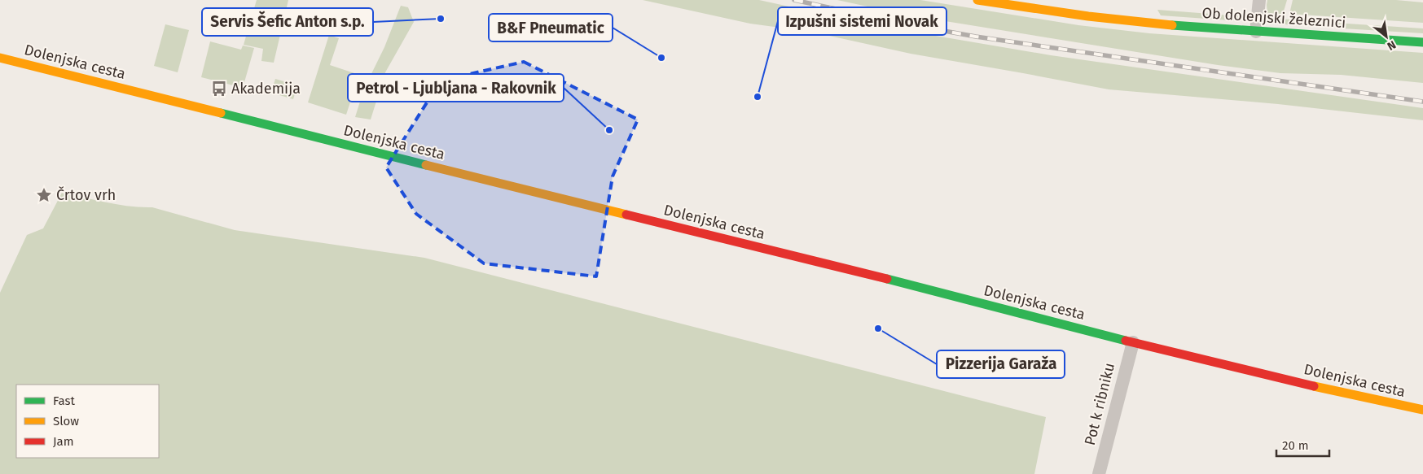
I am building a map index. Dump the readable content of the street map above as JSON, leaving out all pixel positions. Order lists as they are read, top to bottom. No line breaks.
{"streets":{"main road":["Ob dolenjski železnici","Dolenjska cesta"],"street":["Pot k ribniku"]},"crossings":[["Dolenjska cesta","Pot k ribniku"]],"places":{"other":["Servis Šefic Anton s.p.","B&F Pneumatic","Izpušni sistemi Novak","Petrol - Ljubljana - Rakovnik","Pizzerija Garaža"],"bus stop":["Akademija"],"place":["Črtov vrh"]},"legend":["Fast","Slow","Jam"],"scale_bar":"20 m","north":"bottom right"}
